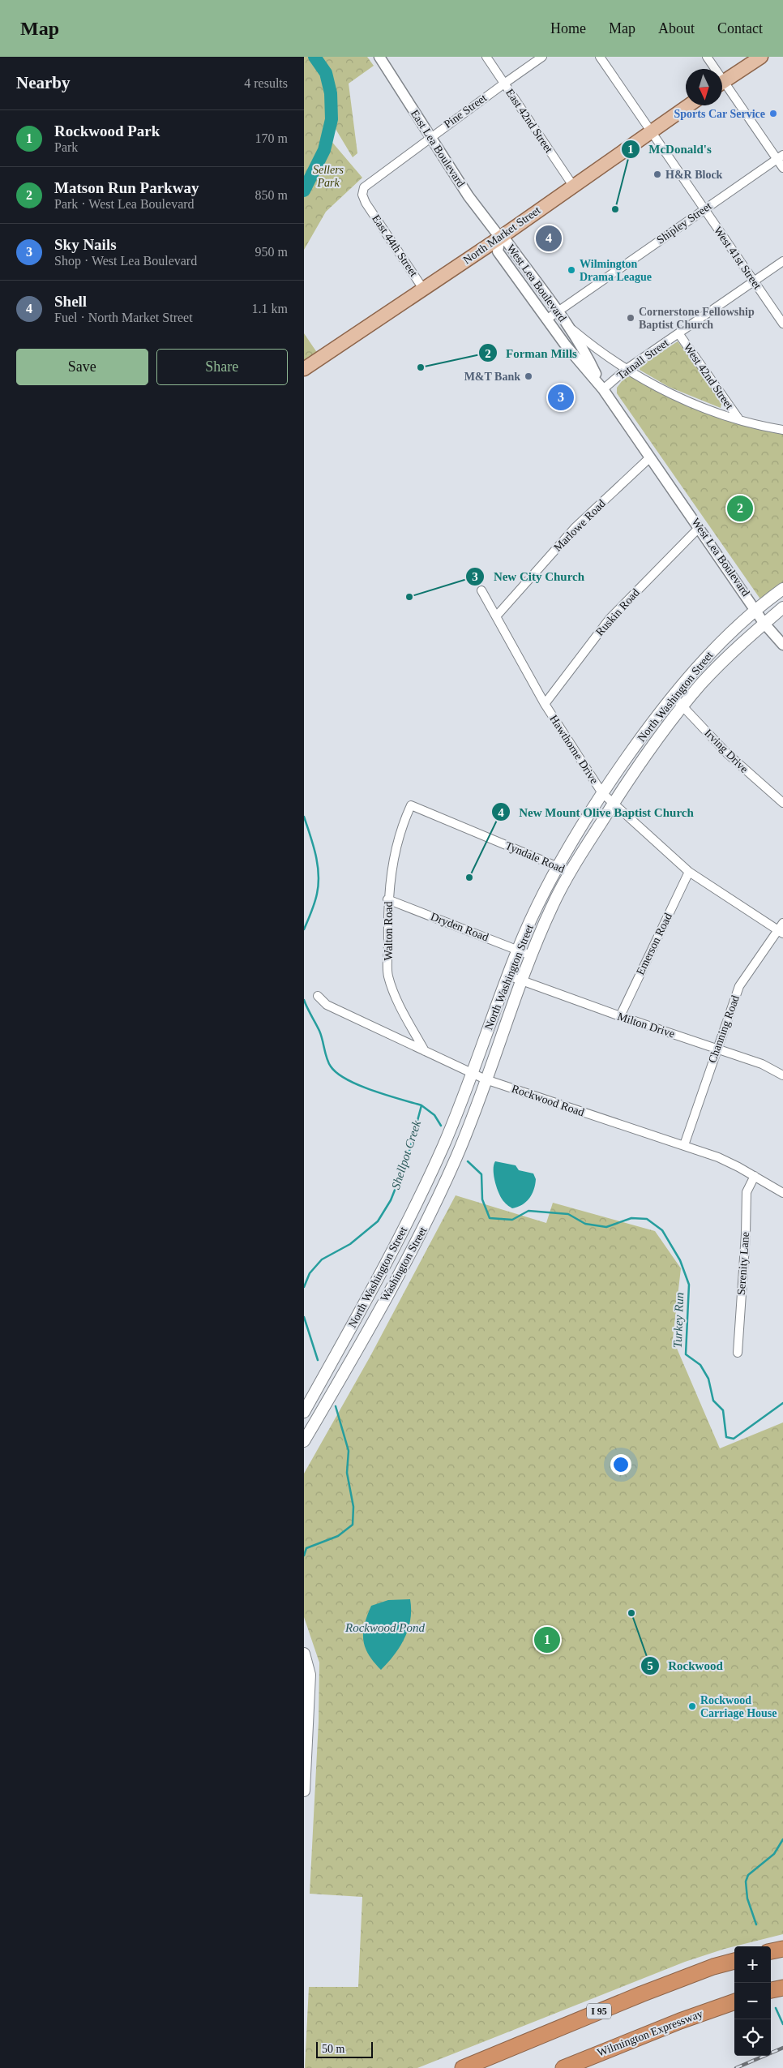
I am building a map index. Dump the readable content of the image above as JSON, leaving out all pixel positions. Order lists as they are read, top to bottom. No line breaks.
{"streets":{"highway":["I 95","Wilmington Expressway"],"main road":["North Market Street","North Washington Street","Washington Street"],"street":["Pine Street","East 42nd Street","East Lea Boulevard","Shipley Street","East 44th Street","West 41st Street","West Lea Boulevard","Tatnall Street","West 42nd Street","Marlowe Road","Ruskin Road","Hawthorne Drive","Irving Drive","Tyndale Road","Dryden Road","Walton Road","Emerson Road","Milton Drive","Channing Road","Rockwood Road","Serenity Lane"]},"crossings":[["Pine Street","East 42nd Street"],["Pine Street","East Lea Boulevard"],["Pine Street","East 44th Street"],["East 42nd Street","North Market Street"],["East Lea Boulevard","North Market Street"],["East Lea Boulevard","West Lea Boulevard"],["Shipley Street","West 41st Street"],["Shipley Street","West Lea Boulevard"],["North Market Street","East 44th Street"],["North Market Street","West 41st Street"],["North Market Street","West Lea Boulevard"],["West 41st Street","Tatnall Street"],["West Lea Boulevard","Tatnall Street"],["West Lea Boulevard","Marlowe Road"],["West Lea Boulevard","Ruskin Road"],["West Lea Boulevard","North Washington Street"],["Tatnall Street","West 42nd Street"],["Marlowe Road","Hawthorne Drive"],["Ruskin Road","Hawthorne Drive"],["North Washington Street","Hawthorne Drive"],["North Washington Street","Irving Drive"],["North Washington Street","Tyndale Road"],["North Washington Street","Dryden Road"],["North Washington Street","Milton Drive"],["North Washington Street","Rockwood Road"],["North Washington Street","Washington Street"],["Hawthorne Drive","Emerson Road"],["Hawthorne Drive","Channing Road"],["Tyndale Road","Walton Road"],["Dryden Road","Walton Road"],["Walton Road","Rockwood Road"],["Emerson Road","Milton Drive"],["Milton Drive","Channing Road"],["Channing Road","Rockwood Road"],["Rockwood Road","Serenity Lane"],["Rockwood Road","Washington Street"]],"water":["Shellpot Creek","Turkey Run","Rockwood Pond"],"parks":["Sellers Park"],"places":["Sports Car Service","H&R Block","McDonald's","Wilmington Drama League","Cornerstone Fellowship Baptist Church","Forman Mills","M&T Bank","New City Church","New Mount Olive Baptist Church","Rockwood","Rockwood Carriage House"],"scale_bar":"50 m","north":"bottom","page":{"header":"Map","nav":["Home","Map","About","Contact"],"heading":["Nearby","4 results"],"list":[{"mark":"1","name":"Rockwood Park","note":"Park","value":"170 m"},{"mark":"2","name":"Matson Run Parkway","note":"Park · West Lea Boulevard","value":"850 m"},{"mark":"3","name":"Sky Nails","note":"Shop · West Lea Boulevard","value":"950 m"},{"mark":"4","name":"Shell","note":"Fuel · North Market Street","value":"1.1 km"}],"pins":["4","3","2","1"],"buttons":["Save","Share"],"map_buttons":["+","−"],"scale":"50 m"}}
